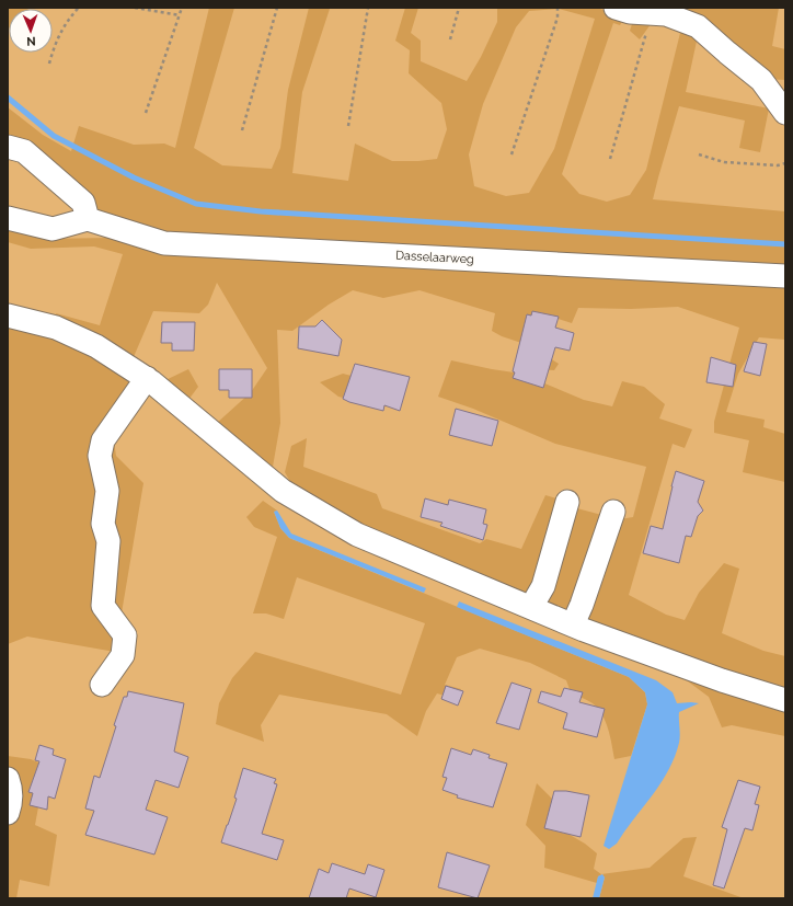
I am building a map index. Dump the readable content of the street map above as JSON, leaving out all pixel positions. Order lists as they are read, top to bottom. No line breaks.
{"streets":{"street":["Dasselaarweg"]},"north":"bottom"}
